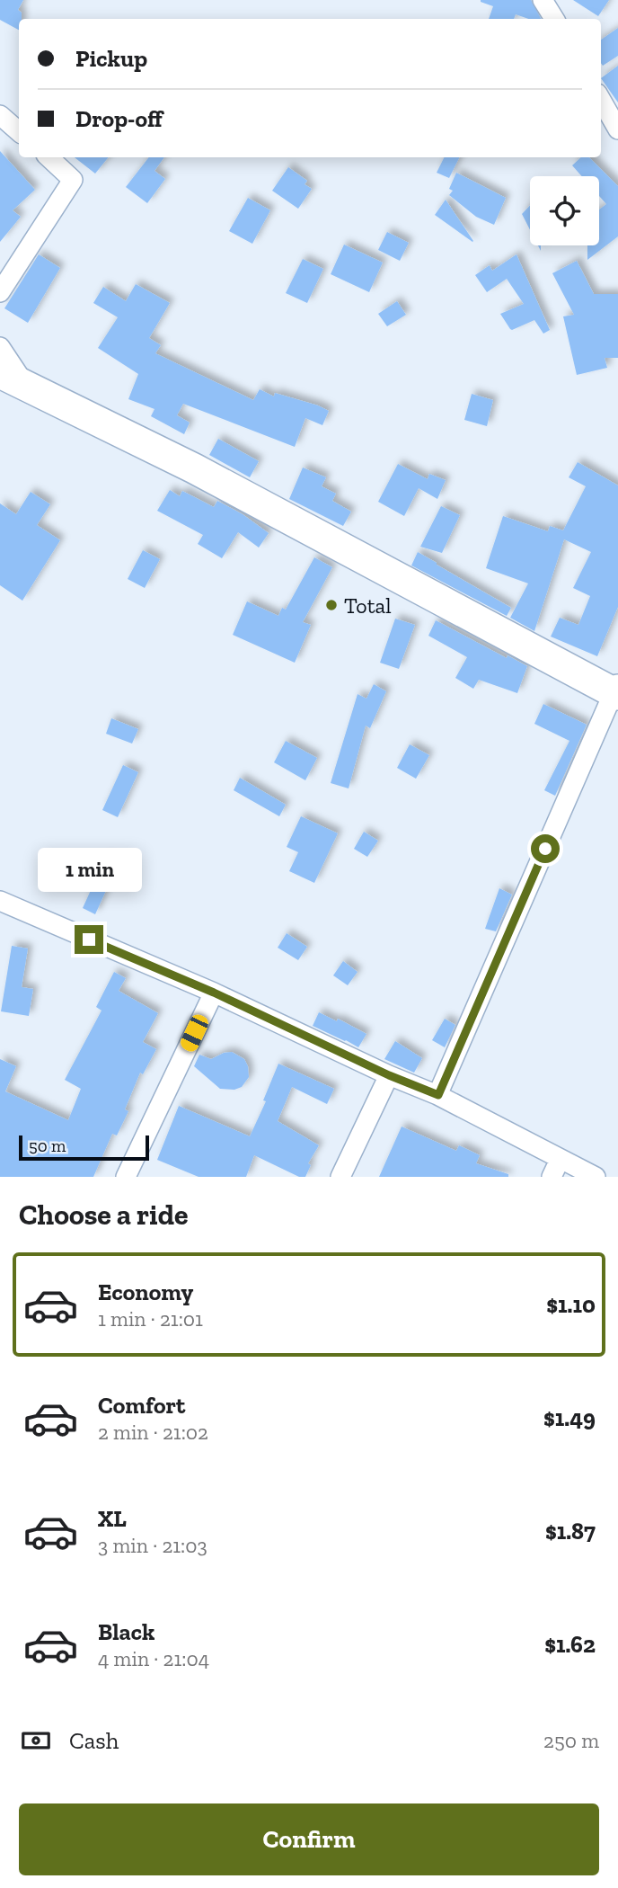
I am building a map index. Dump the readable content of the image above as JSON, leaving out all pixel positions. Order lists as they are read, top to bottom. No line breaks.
{"places":["Total"],"scale_bar":"50 m","page":{"banner":["Pickup","Drop-off"],"bubble":"1 min","scale":"50 m","heading":"Choose a ride","list":[{"name":"Economy","note":"1 min · 21:01","value":"$1.10"},{"name":"Comfort","note":"2 min · 21:02","value":"$1.49"},{"name":"XL","note":"3 min · 21:03","value":"$1.87"},{"name":"Black","note":"4 min · 21:04","value":"$1.62"}],"pay":["Cash","250 m"],"buttons":"Confirm"}}
